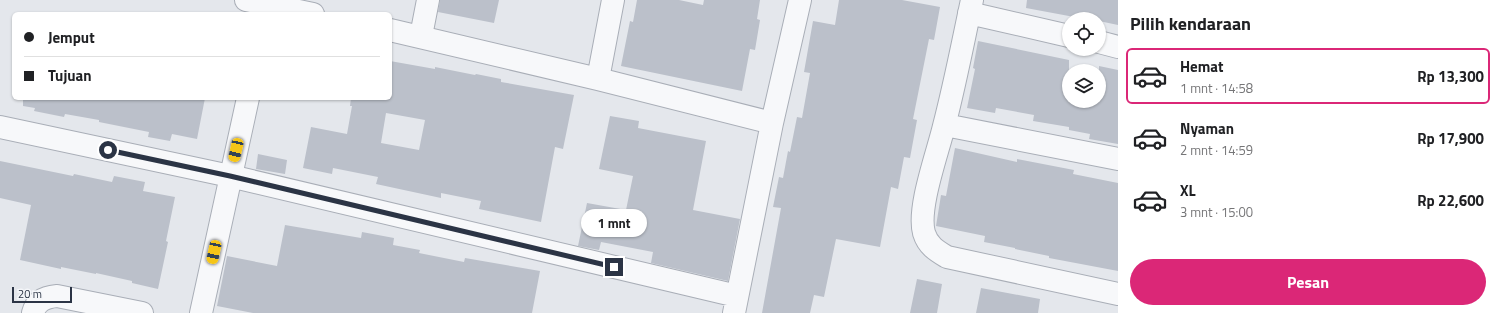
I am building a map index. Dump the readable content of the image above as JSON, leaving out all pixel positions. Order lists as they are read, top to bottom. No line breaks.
{"scale_bar":"20 m","page":{"heading":"Pilih kendaraan","banner":["Jemput","Tujuan"],"list":[{"name":"Hemat","note":"1 mnt · 14:58","value":"Rp 13,300"},{"name":"Nyaman","note":"2 mnt · 14:59","value":"Rp 17,900"},{"name":"XL","note":"3 mnt · 15:00","value":"Rp 22,600"}],"bubble":"1 mnt","buttons":"Pesan","scale":"20 m"}}
